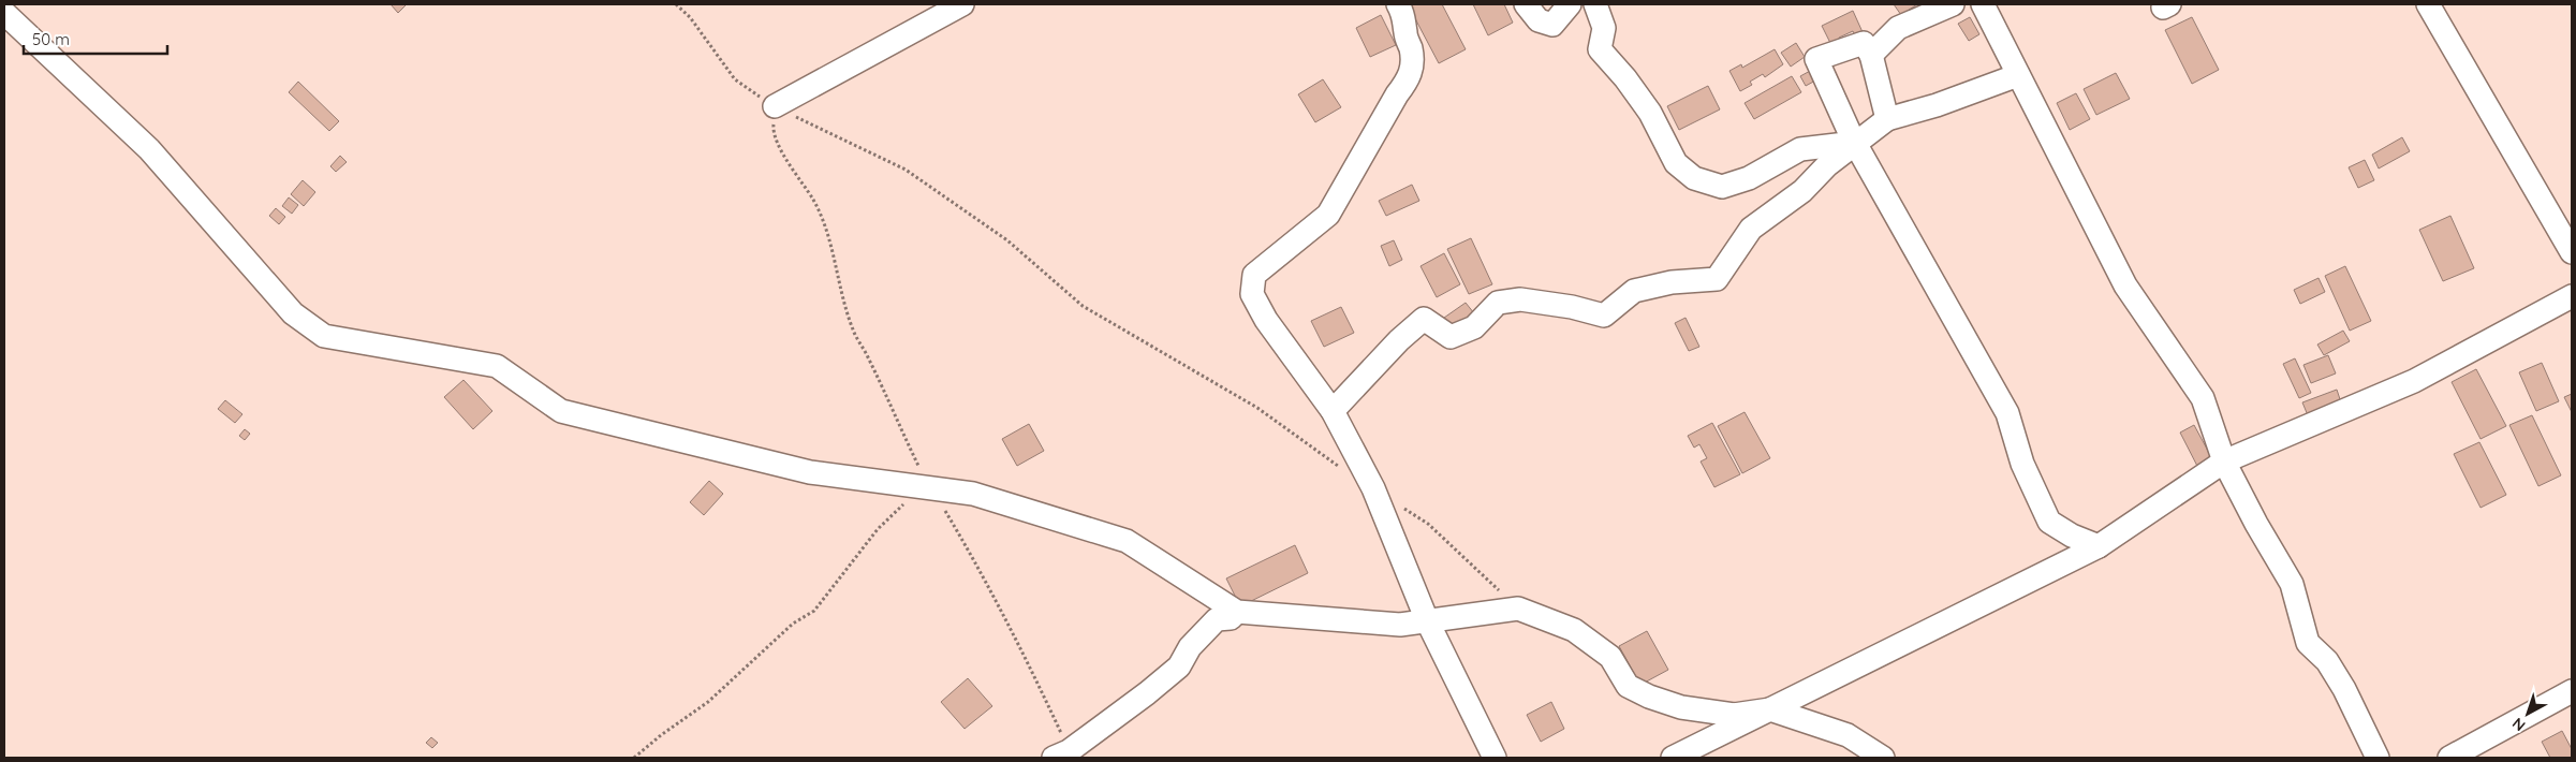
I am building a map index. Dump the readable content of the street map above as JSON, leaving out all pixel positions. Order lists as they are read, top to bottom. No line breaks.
{"scale_bar":"50 m","north":"bottom left"}
